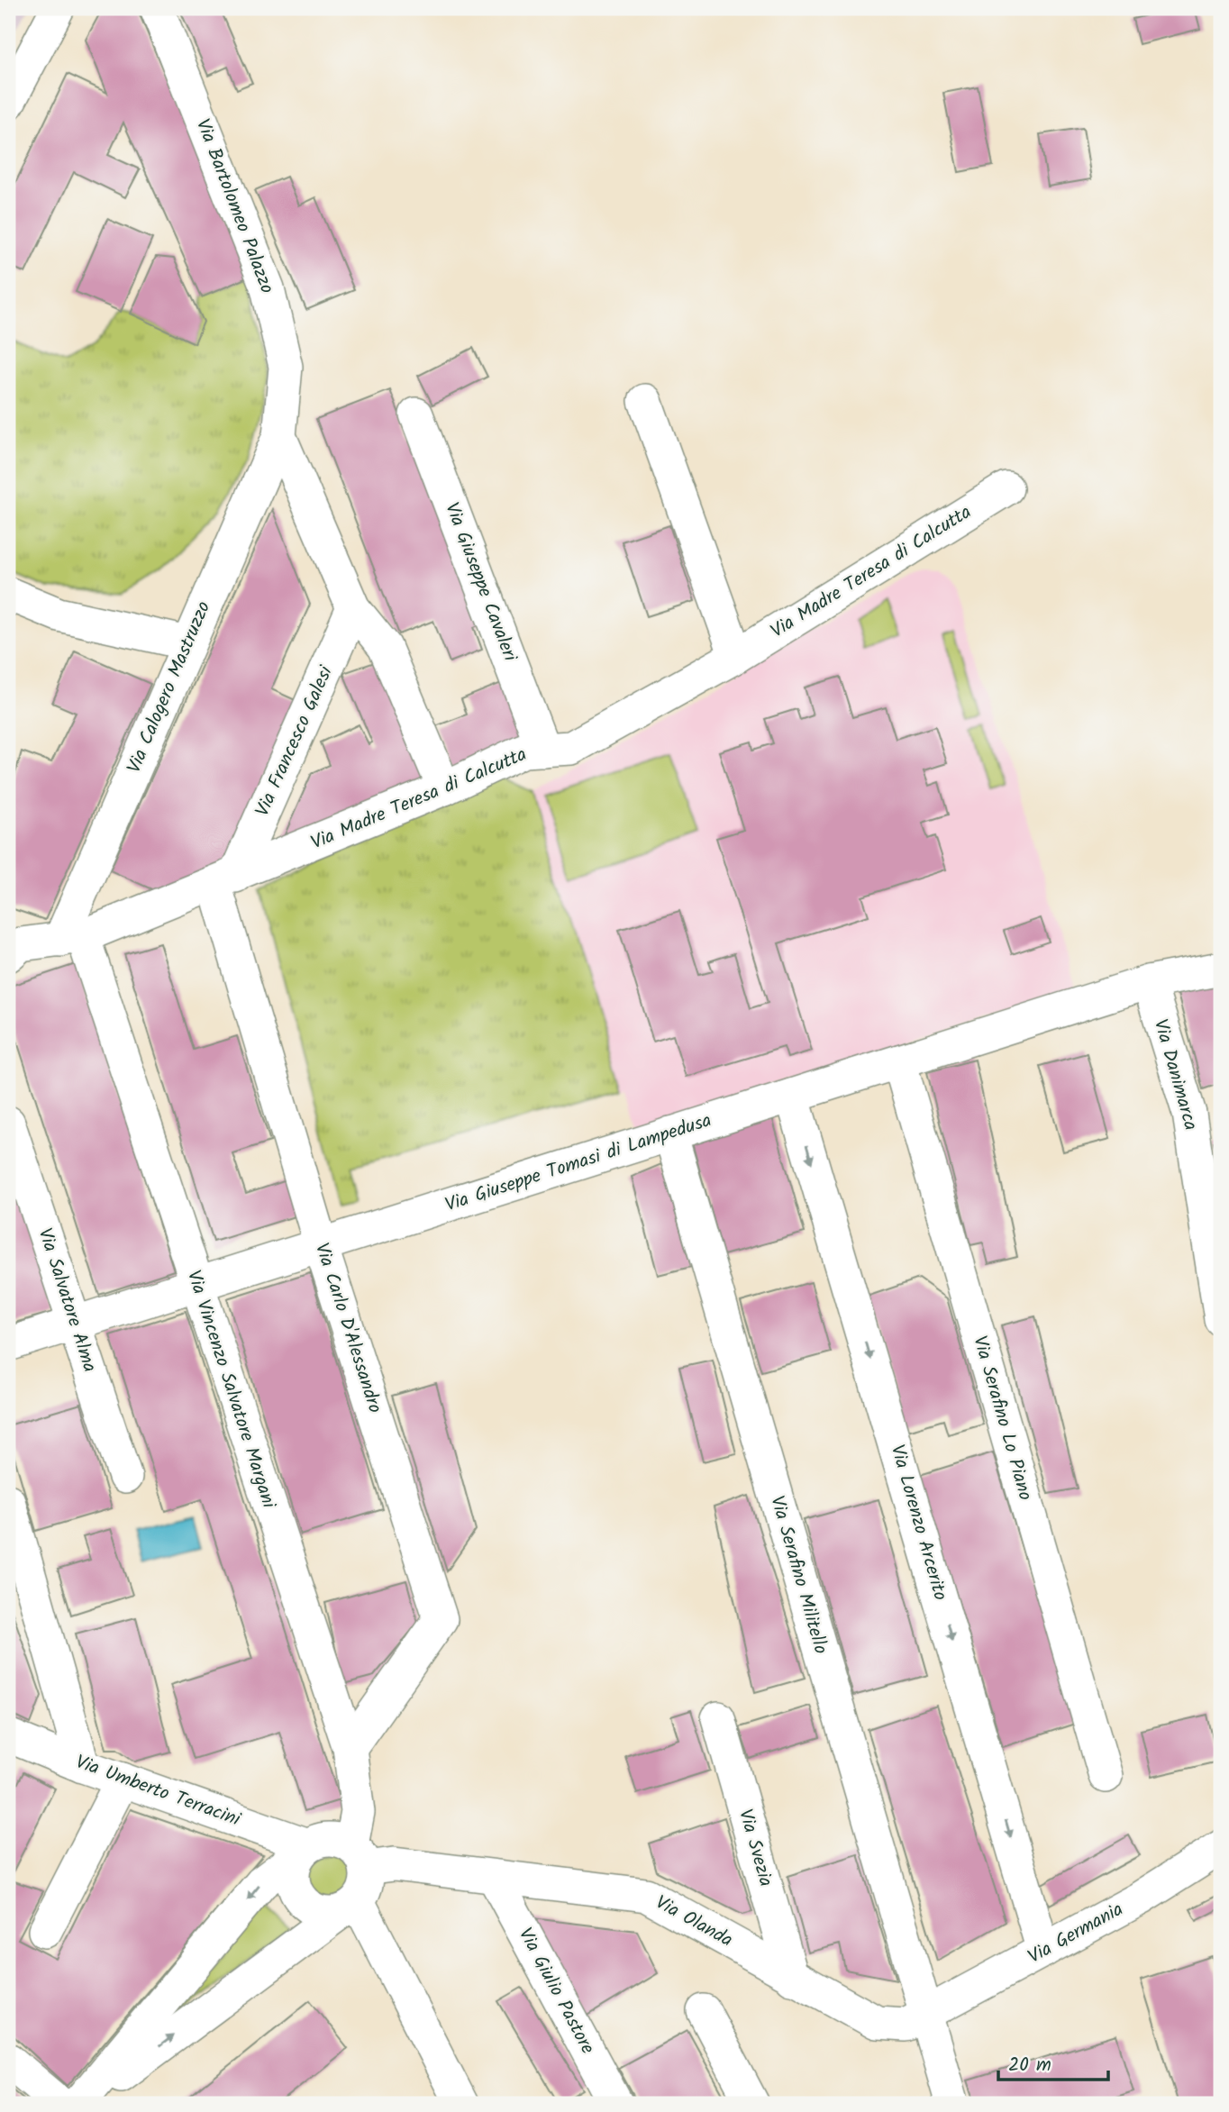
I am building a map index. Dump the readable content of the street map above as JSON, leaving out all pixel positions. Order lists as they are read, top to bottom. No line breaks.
{"streets":{"street":["Via Bartolomeo Palazzo","Via Madre Teresa di Calcutta","Via Giuseppe Cavaleri","Via Calogero Mastruzzo","Via Francesco Galesi","Via Danimarca","Via Giuseppe Tomasi di Lampedusa","Via Salvatore Alma","Via Carlo D'Alessandro","Via Vincenzo Salvatore Margani","Via Serafino Lo Piano","Via Lorenzo Arcerito","Via Serafino Militello","Via Umberto Terracini","Via Svezia","Via Olanda","Via Germania","Via Giulio Pastore"]},"crossings":[["Via Bartolomeo Palazzo","Via Madre Teresa di Calcutta"],["Via Bartolomeo Palazzo","Via Calogero Mastruzzo"],["Via Bartolomeo Palazzo","Via Francesco Galesi"],["Via Madre Teresa di Calcutta","Via Giuseppe Cavaleri"],["Via Madre Teresa di Calcutta","Via Calogero Mastruzzo"],["Via Madre Teresa di Calcutta","Via Francesco Galesi"],["Via Madre Teresa di Calcutta","Via Carlo D'Alessandro"],["Via Madre Teresa di Calcutta","Via Vincenzo Salvatore Margani"],["Via Calogero Mastruzzo","Via Vincenzo Salvatore Margani"],["Via Francesco Galesi","Via Carlo D'Alessandro"],["Via Danimarca","Via Giuseppe Tomasi di Lampedusa"],["Via Giuseppe Tomasi di Lampedusa","Via Salvatore Alma"],["Via Giuseppe Tomasi di Lampedusa","Via Carlo D'Alessandro"],["Via Giuseppe Tomasi di Lampedusa","Via Vincenzo Salvatore Margani"],["Via Giuseppe Tomasi di Lampedusa","Via Serafino Lo Piano"],["Via Giuseppe Tomasi di Lampedusa","Via Lorenzo Arcerito"],["Via Giuseppe Tomasi di Lampedusa","Via Serafino Militello"],["Via Carlo D'Alessandro","Via Vincenzo Salvatore Margani"],["Via Vincenzo Salvatore Margani","Via Umberto Terracini"],["Via Vincenzo Salvatore Margani","Via Olanda"],["Via Lorenzo Arcerito","Via Germania"],["Via Serafino Militello","Via Olanda"],["Via Serafino Militello","Via Germania"],["Via Umberto Terracini","Via Olanda"],["Via Svezia","Via Olanda"],["Via Olanda","Via Germania"],["Via Olanda","Via Giulio Pastore"]],"one_way":["Via Lorenzo Arcerito"],"scale_bar":"20 m"}
